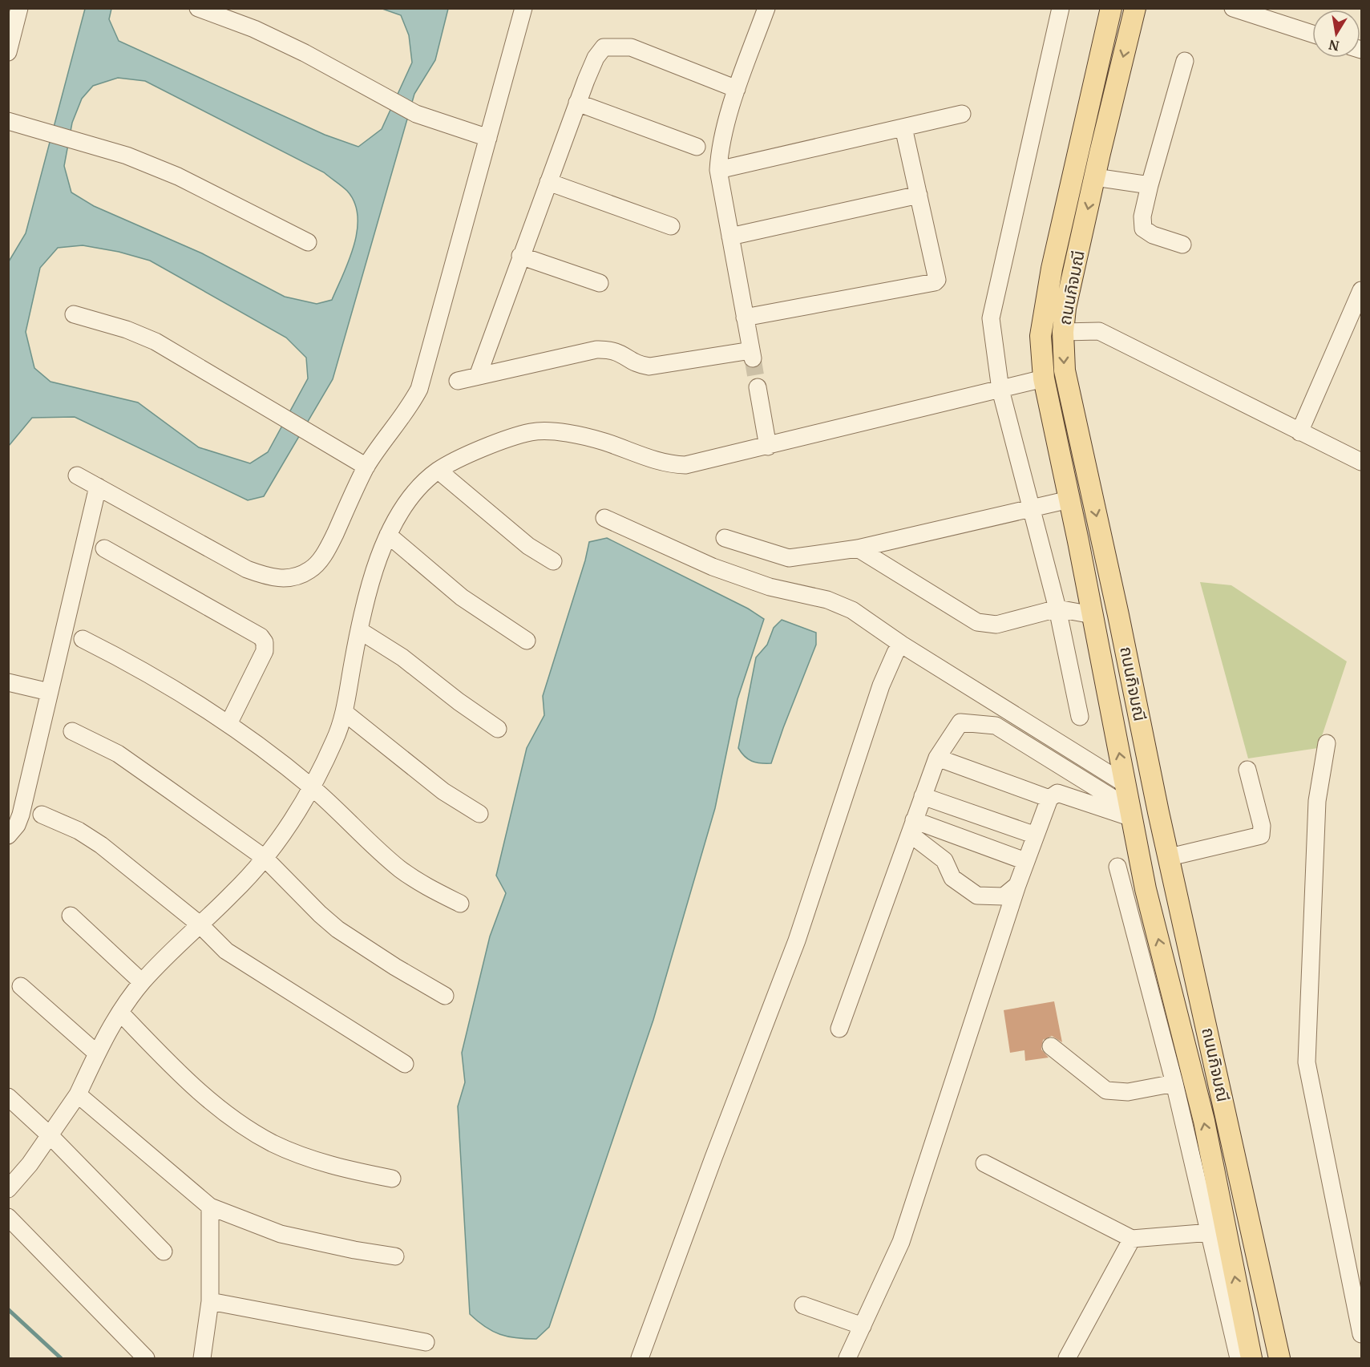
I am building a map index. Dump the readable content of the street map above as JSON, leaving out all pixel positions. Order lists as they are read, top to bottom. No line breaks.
{"streets":{"main road":["ถนนกิจมณี"]},"north":"bottom"}
